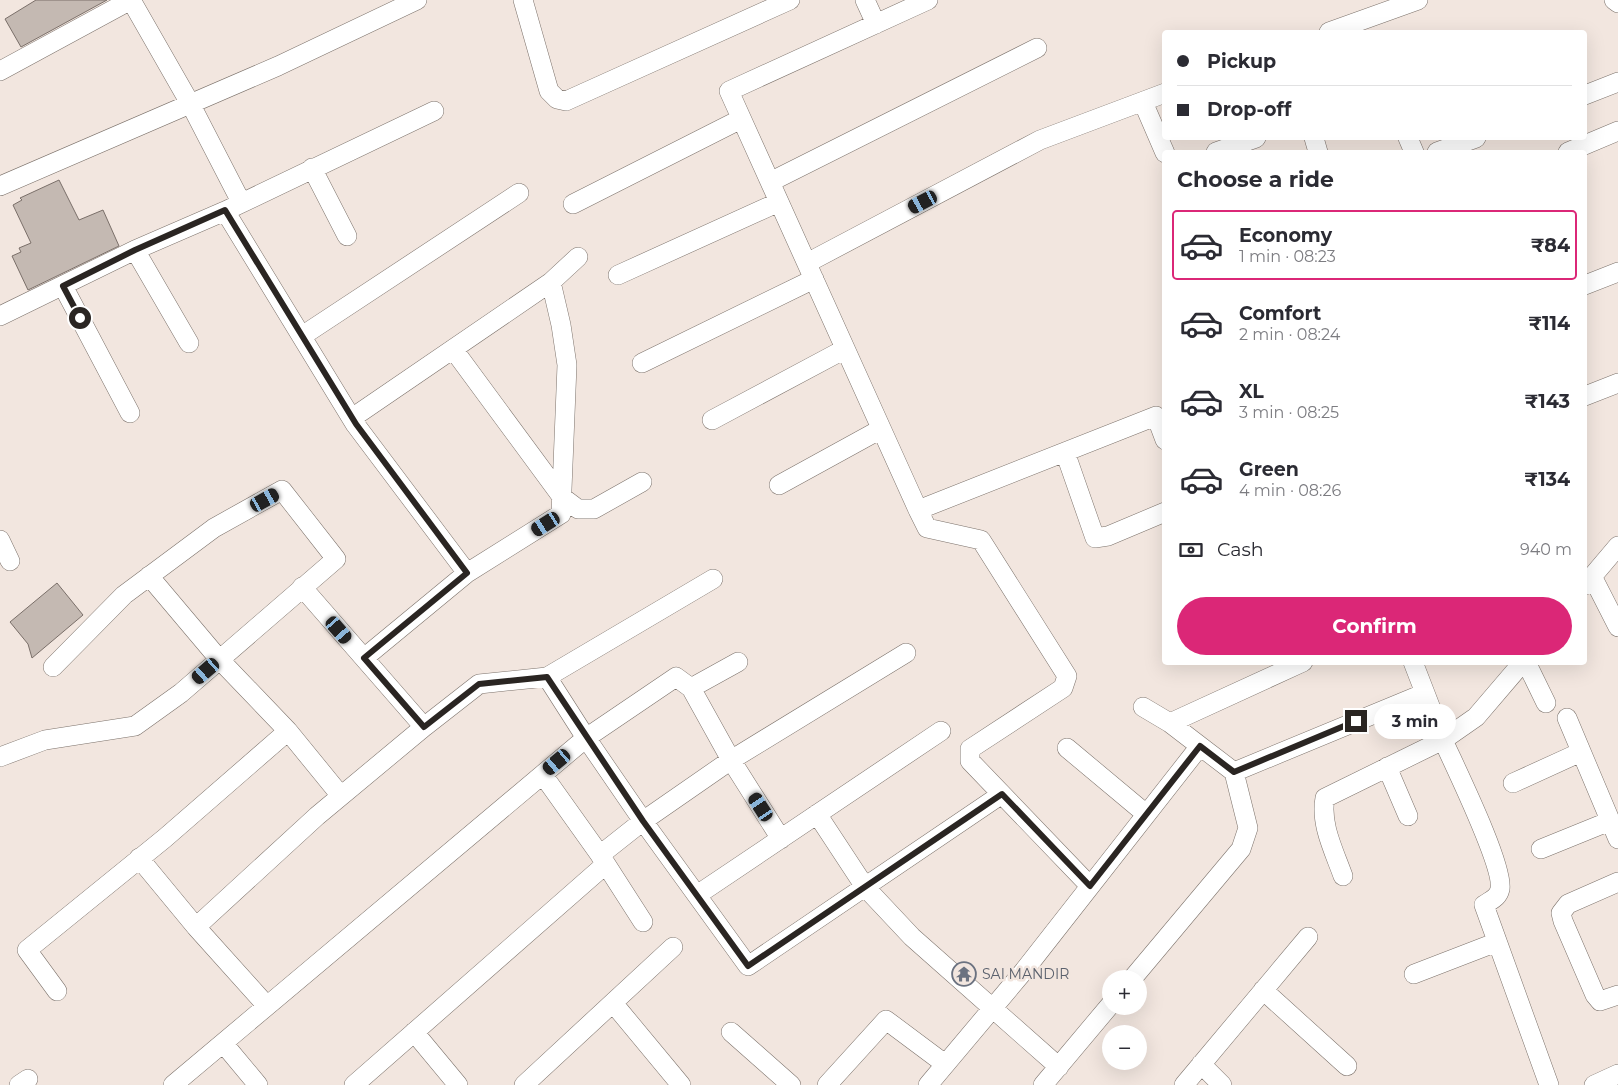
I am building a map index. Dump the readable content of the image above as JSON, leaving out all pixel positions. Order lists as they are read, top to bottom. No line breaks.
{"places":{"temple":["SAI MANDIR"]},"page":{"banner":["Pickup","Drop-off"],"heading":"Choose a ride","list":[{"name":"Economy","note":"1 min · 08:23","value":"₹84"},{"name":"Comfort","note":"2 min · 08:24","value":"₹114"},{"name":"XL","note":"3 min · 08:25","value":"₹143"},{"name":"Green","note":"4 min · 08:26","value":"₹134"}],"pay":["Cash","940 m"],"buttons":"Confirm","bubble":"3 min","map_buttons":["+","−"]}}
